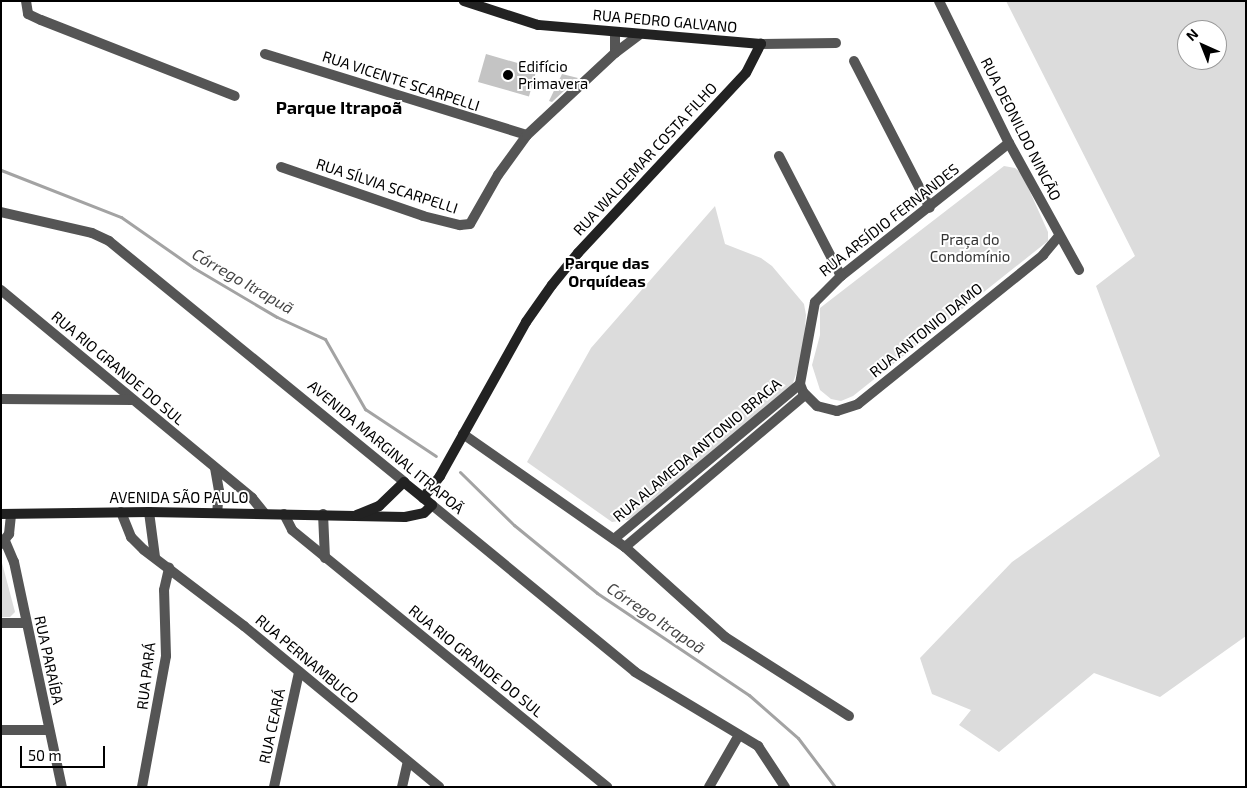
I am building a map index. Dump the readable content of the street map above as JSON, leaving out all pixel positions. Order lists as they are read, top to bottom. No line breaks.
{"streets":{"main road":["RUA PEDRO GALVANO","RUA WALDEMAR COSTA FILHO","AVENIDA MARGINAL ITRAPOÃ","AVENIDA SÃO PAULO"],"street":["RUA VICENTE SCARPELLI","RUA DEONILDO NINCÃO","RUA SÍLVIA SCARPELLI","RUA ARSÍDIO FERNANDES","RUA ANTONIO DAMO","RUA RIO GRANDE DO SUL","RUA ALAMEDA ANTONIO BRAGA","RUA PERNAMBUCO","RUA PARAÍBA","RUA PARÁ","RUA CEARÁ"]},"crossings":[["RUA PEDRO GALVANO","RUA WALDEMAR COSTA FILHO"],["RUA PEDRO GALVANO","RUA SÍLVIA SCARPELLI"],["RUA VICENTE SCARPELLI","RUA SÍLVIA SCARPELLI"],["RUA DEONILDO NINCÃO","RUA ARSÍDIO FERNANDES"],["RUA DEONILDO NINCÃO","RUA ANTONIO DAMO"],["RUA WALDEMAR COSTA FILHO","AVENIDA MARGINAL ITRAPOÃ"],["RUA ARSÍDIO FERNANDES","RUA ANTONIO DAMO"],["RUA ARSÍDIO FERNANDES","RUA ALAMEDA ANTONIO BRAGA"],["RUA ANTONIO DAMO","RUA ALAMEDA ANTONIO BRAGA"],["RUA RIO GRANDE DO SUL","AVENIDA SÃO PAULO"],["AVENIDA MARGINAL ITRAPOÃ","AVENIDA SÃO PAULO"],["AVENIDA SÃO PAULO","RUA PERNAMBUCO"],["RUA PERNAMBUCO","RUA PARÁ"],["RUA PERNAMBUCO","RUA CEARÁ"]],"districts":["Parque Itrapoã","Parque das Orquídeas"],"water":["Córrego Itrapuã","Córrego Itrapoã"],"parks":["Praça do Condomínio"],"places":["Edifício Primavera"],"scale_bar":"50 m","north":"top left"}
